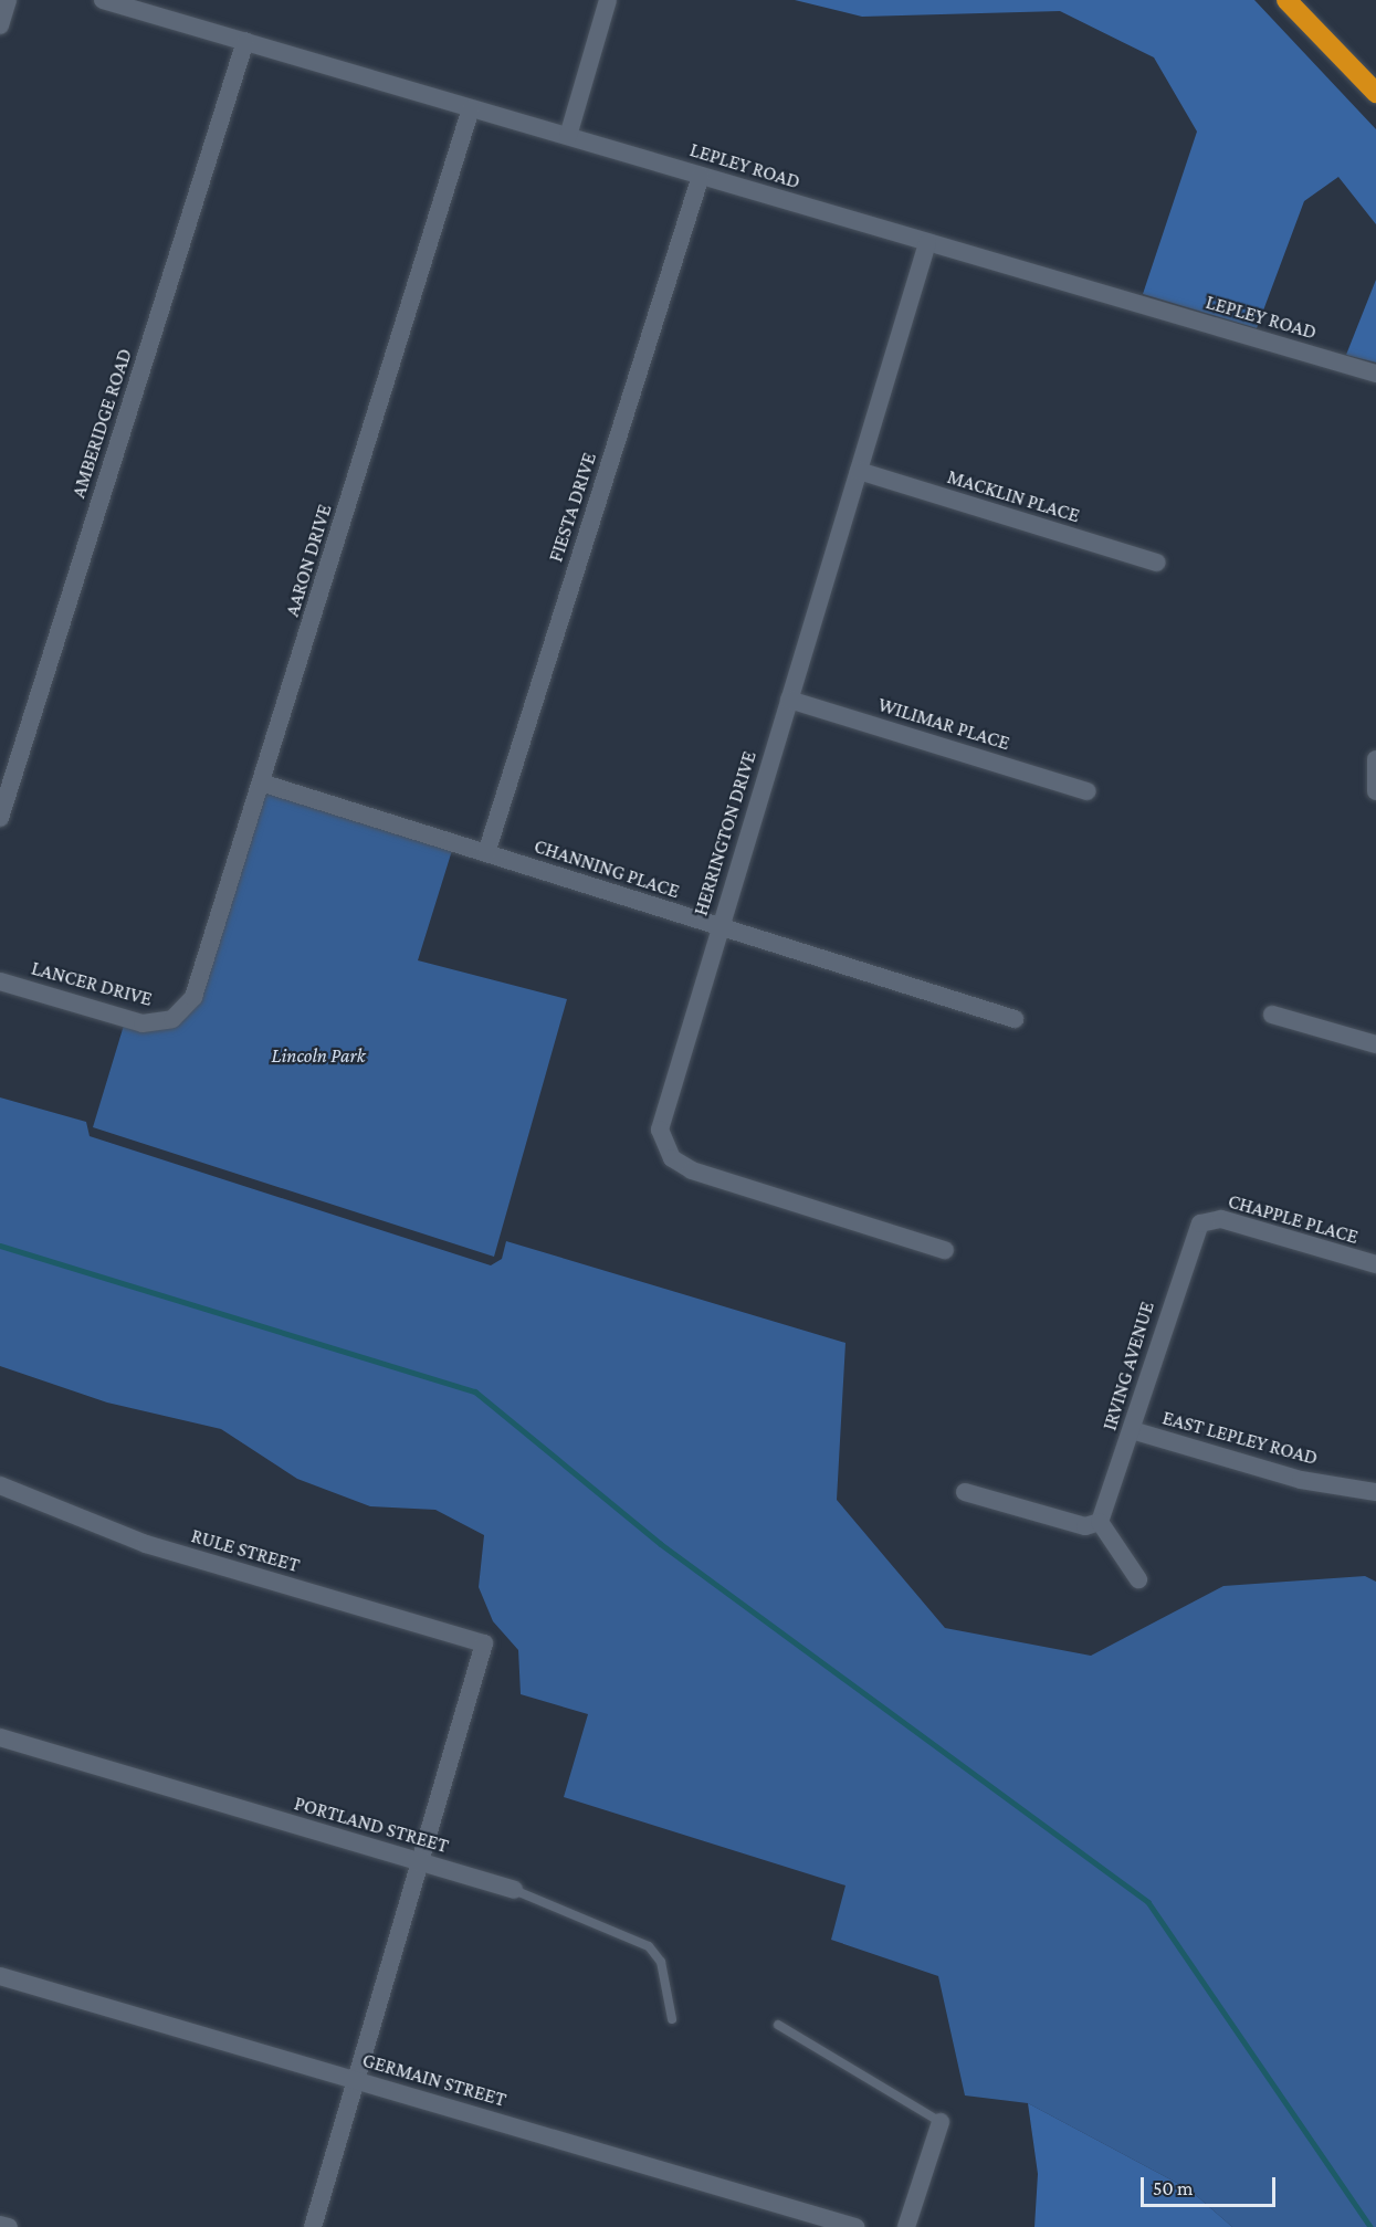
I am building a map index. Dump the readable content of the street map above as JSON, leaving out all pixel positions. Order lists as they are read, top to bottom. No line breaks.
{"streets":{"street":["LEPLEY ROAD","AMBERIDGE ROAD","MACKLIN PLACE","FIESTA DRIVE","AARON DRIVE","WILIMAR PLACE","HERRINGTON DRIVE","CHANNING PLACE","LANCER DRIVE","CHAPPLE PLACE","IRVING AVENUE","EAST LEPLEY ROAD","RULE STREET","PORTLAND STREET","GERMAIN STREET"]},"crossings":[["LEPLEY ROAD","AMBERIDGE ROAD"],["LEPLEY ROAD","FIESTA DRIVE"],["LEPLEY ROAD","AARON DRIVE"],["LEPLEY ROAD","HERRINGTON DRIVE"],["MACKLIN PLACE","HERRINGTON DRIVE"],["FIESTA DRIVE","CHANNING PLACE"],["AARON DRIVE","CHANNING PLACE"],["AARON DRIVE","LANCER DRIVE"],["WILIMAR PLACE","HERRINGTON DRIVE"],["HERRINGTON DRIVE","CHANNING PLACE"],["CHAPPLE PLACE","IRVING AVENUE"],["IRVING AVENUE","EAST LEPLEY ROAD"],["RULE STREET","PORTLAND STREET"]],"parks":["Lincoln Park"],"scale_bar":"50 m"}
